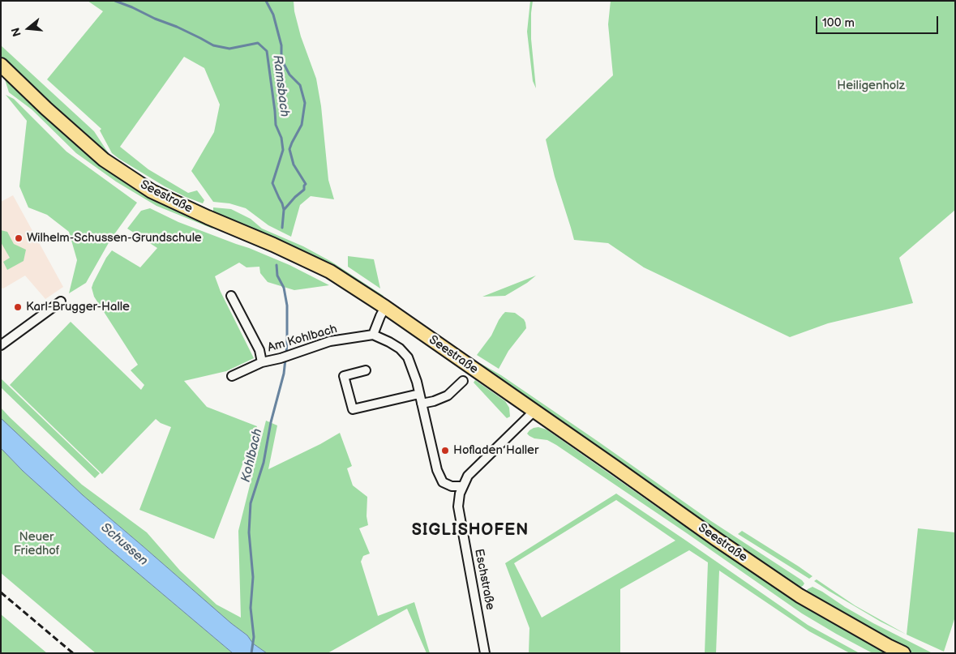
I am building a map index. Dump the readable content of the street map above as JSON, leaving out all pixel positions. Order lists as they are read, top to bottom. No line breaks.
{"streets":{"main road":["Seestraße"],"street":["Am Kohlbach","Eschstraße"]},"crossings":[["Seestraße","Eschstraße"]],"districts":["SIGLISHOFEN"],"water":["Ramsbach","Kohlbach","Schussen"],"parks":["Heiligenholz","Neuer Friedhof"],"places":["Wilhelm-Schussen-Grundschule","Karl-Brugger-Halle","Hofladen Haller"],"scale_bar":"100 m","north":"left"}
